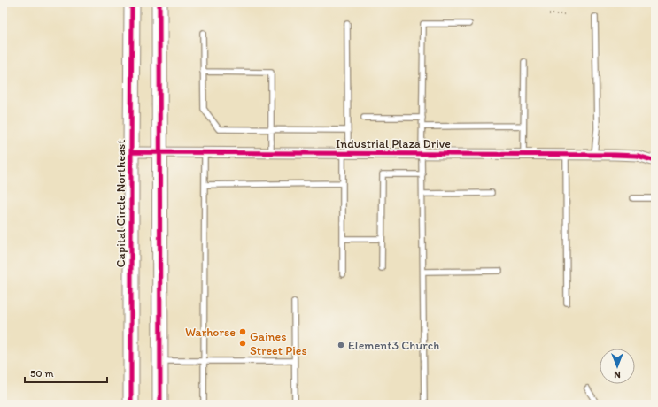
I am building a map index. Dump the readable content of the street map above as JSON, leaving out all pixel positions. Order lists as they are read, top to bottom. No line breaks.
{"streets":{"main road":["Capital Circle Northeast"],"street":["Industrial Plaza Drive"]},"crossings":[["Industrial Plaza Drive","Capital Circle Northeast"]],"places":["Warhorse","Gaines Street Pies","Element3 Church"],"scale_bar":"50 m","north":"bottom"}
